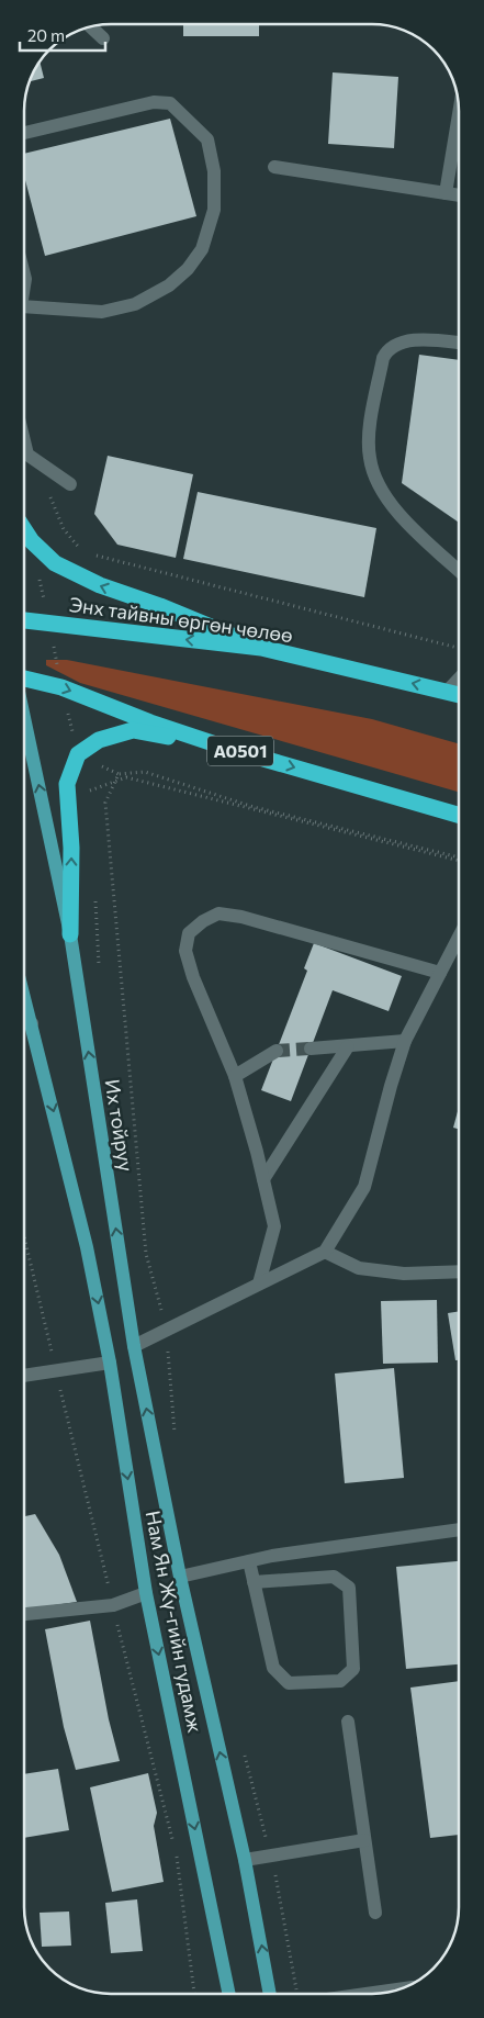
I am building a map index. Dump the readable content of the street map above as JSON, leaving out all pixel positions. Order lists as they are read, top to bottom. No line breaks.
{"streets":{"highway":["Энх тайвны өргөн чөлөө","A0501"],"main road":["Их тойруу","Нам Ян Жү-гийн гудамж"]},"crossings":[["Их тойруу","Нам Ян Жү-гийн гудамж"]],"one_way":["Их тойруу"],"scale_bar":"20 m"}
